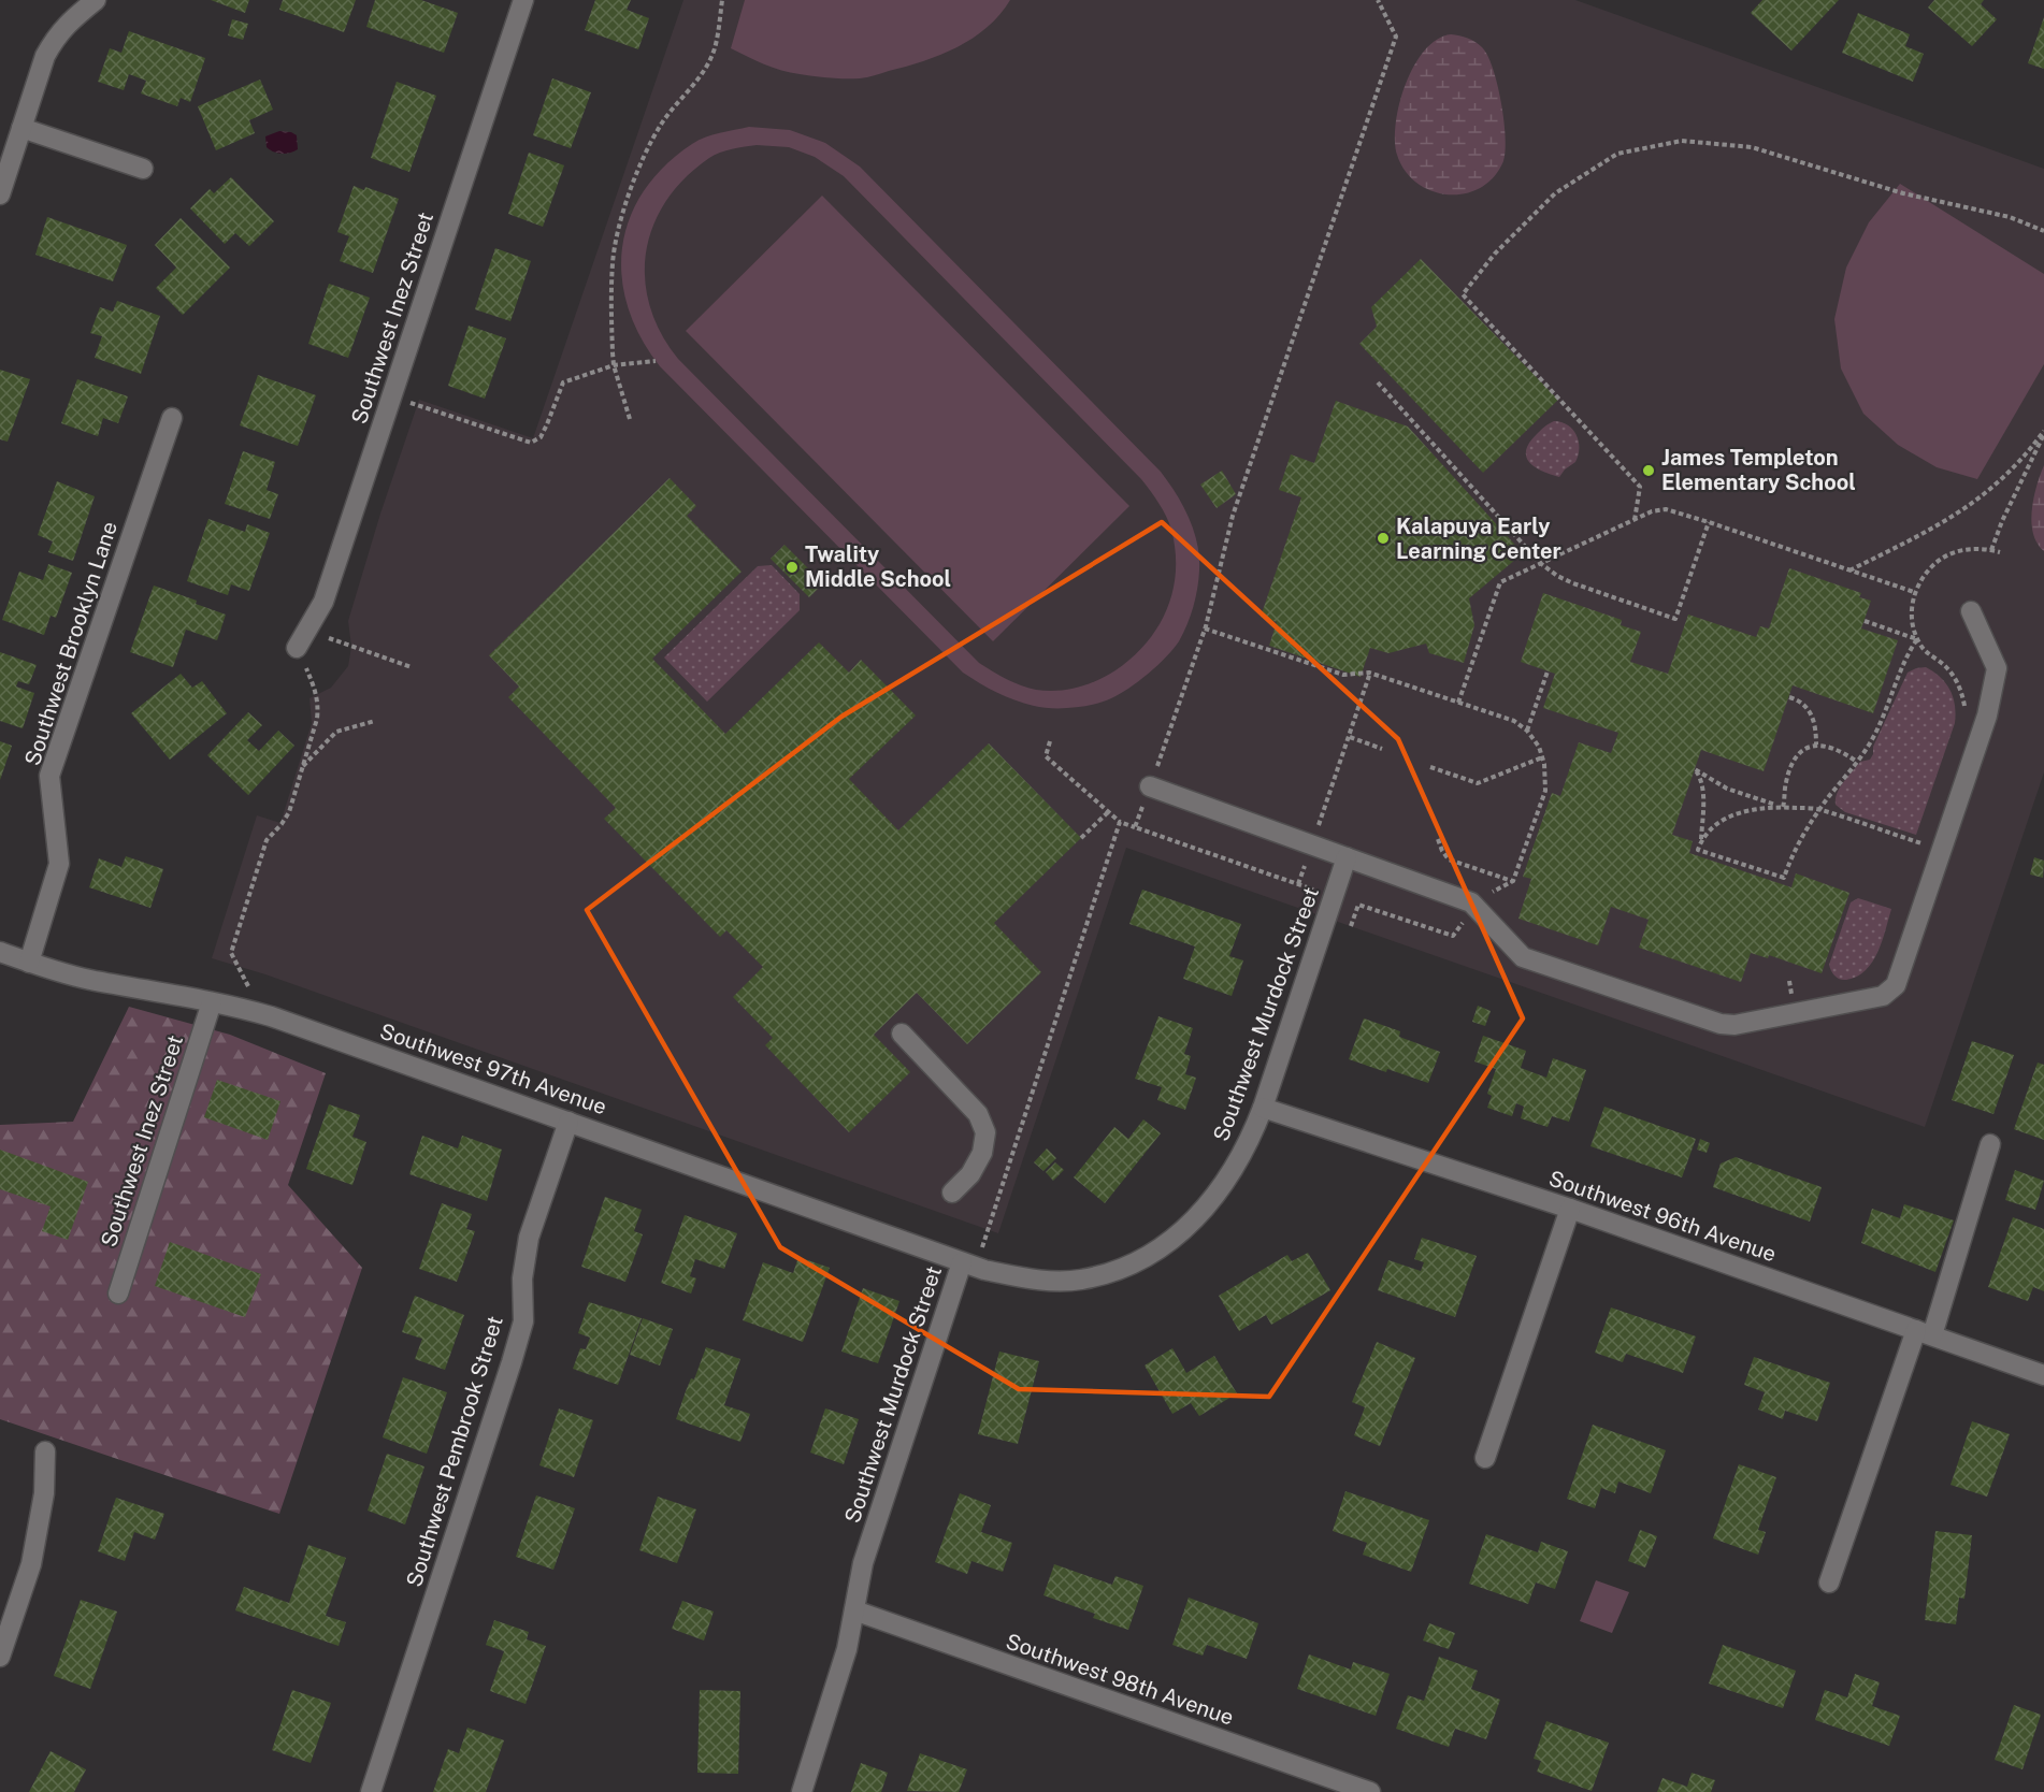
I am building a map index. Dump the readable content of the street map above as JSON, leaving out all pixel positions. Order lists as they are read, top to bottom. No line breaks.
{"streets":{"street":["Southwest Inez Street","Southwest Brooklyn Lane","Southwest Murdock Street","Southwest 97th Avenue","Southwest 96th Avenue","Southwest Pembrook Street","Southwest 98th Avenue"]},"crossings":[["Southwest Inez Street","Southwest 97th Avenue"],["Southwest Brooklyn Lane","Southwest 97th Avenue"],["Southwest Murdock Street","Southwest 97th Avenue"],["Southwest Murdock Street","Southwest 96th Avenue"],["Southwest Murdock Street","Southwest 98th Avenue"],["Southwest 97th Avenue","Southwest Pembrook Street"]],"places":["James Templeton Elementary School","Kalapuya Early Learning Center","Twality Middle School"]}
